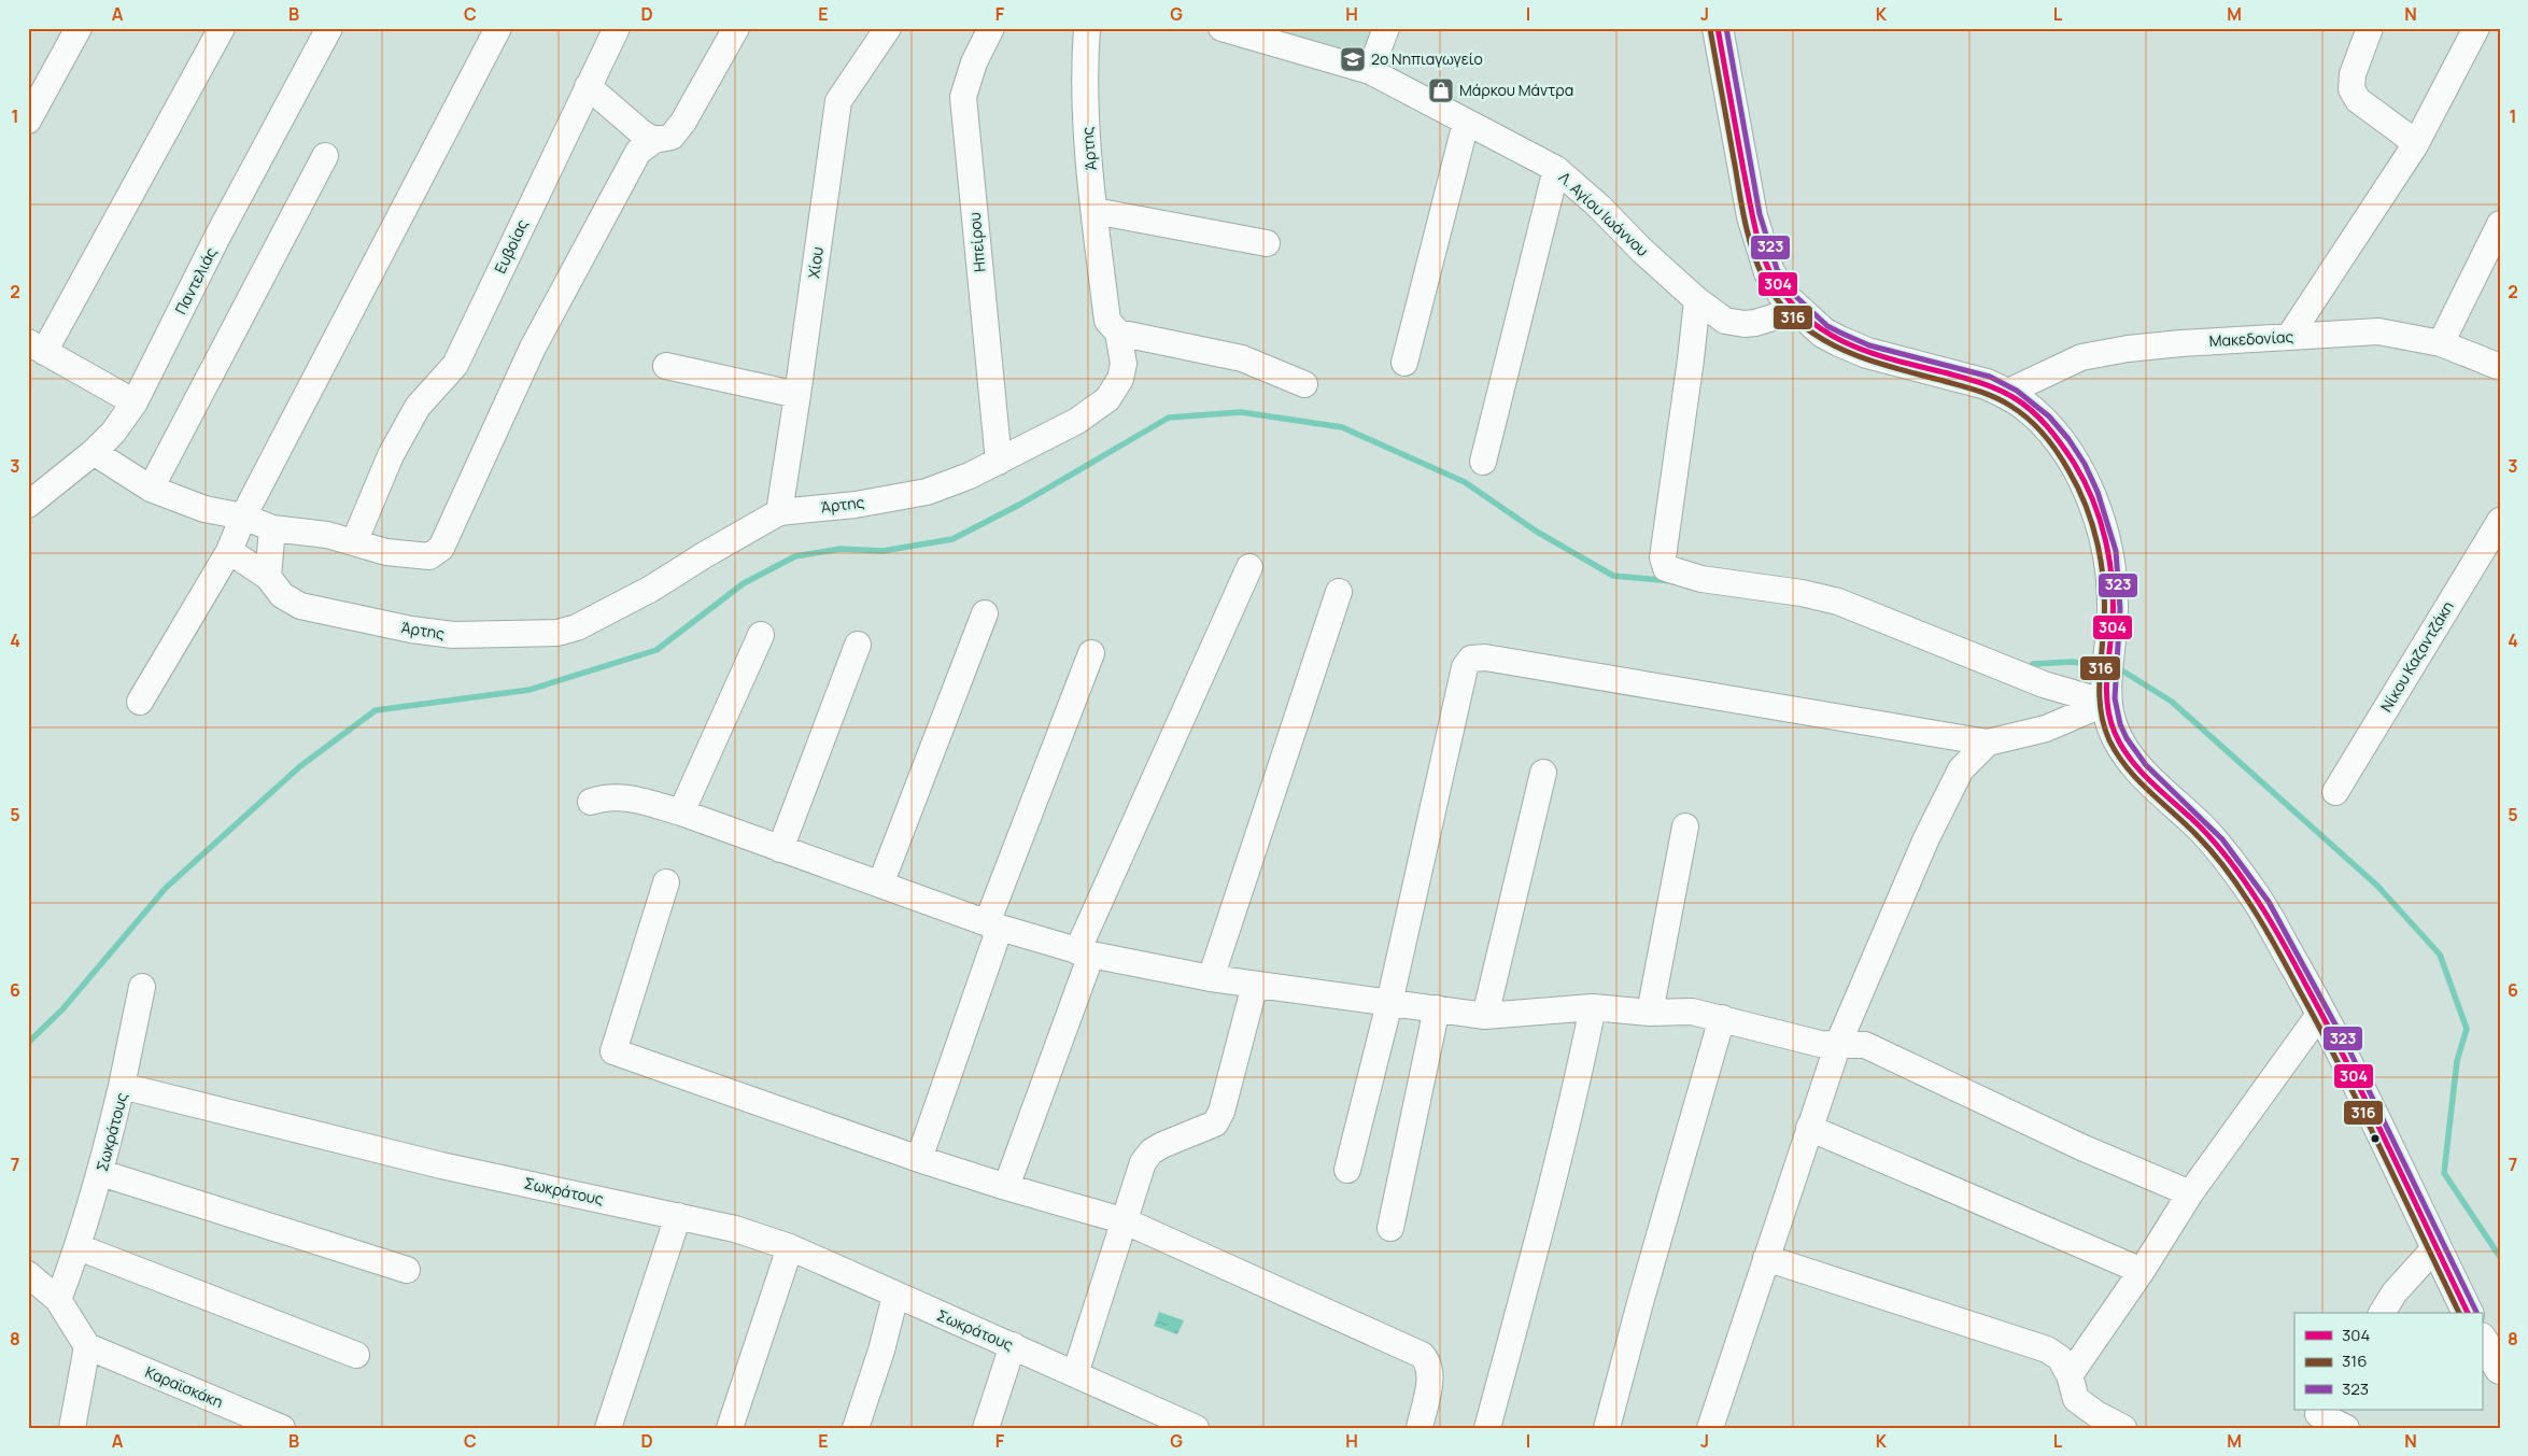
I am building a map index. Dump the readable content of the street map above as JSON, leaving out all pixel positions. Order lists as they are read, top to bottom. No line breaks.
{"streets":{"street":["Άρτης","Λ. Αγίου Ιωάννου","Ηπείρου","Ευβοίας","Χίου","Παντελιάς","Μακεδονίας","Νίκου Καζαντζάκη","Σωκράτους","Καραϊσκάκη"]},"crossings":[["Άρτης","Ηπείρου"],["Άρτης","Χίου"]],"places":{"school or university":["2ο Νηπιαγωγείο"],"shop":["Μάρκου Μάντρα"]},"lines":["transit line 304","transit line 323","transit line 316"],"legend":["304","316","323"],"grid":{"columns":["A","B","C","D","E","F","G","H","I","J","K","L","M","N"],"rows":["1","2","3","4","5","6","7","8"]}}
